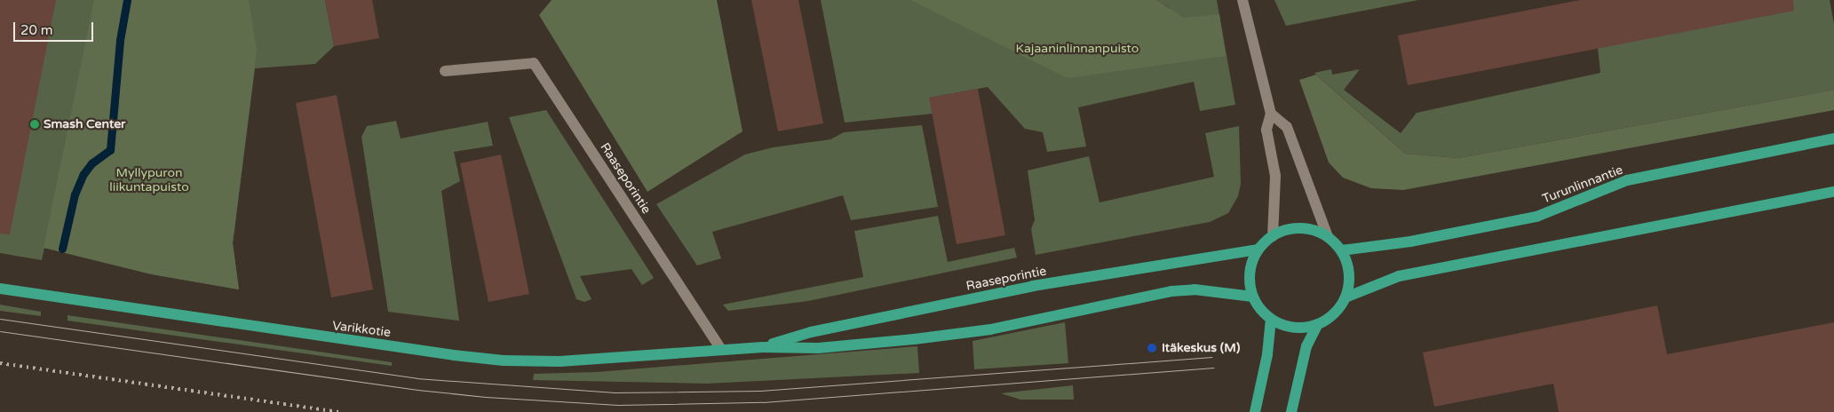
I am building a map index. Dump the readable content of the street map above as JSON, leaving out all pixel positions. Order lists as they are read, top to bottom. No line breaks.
{"streets":{"main road":["Raaseporintie","Turunlinnantie","Varikkotie"]},"crossings":[["Raaseporintie","Turunlinnantie"],["Raaseporintie","Varikkotie"]],"parks":["Kajaaninlinnanpuisto","Myllypuron liikuntapuisto"],"places":["Smash Center","Itäkeskus (M)"],"scale_bar":"20 m"}
